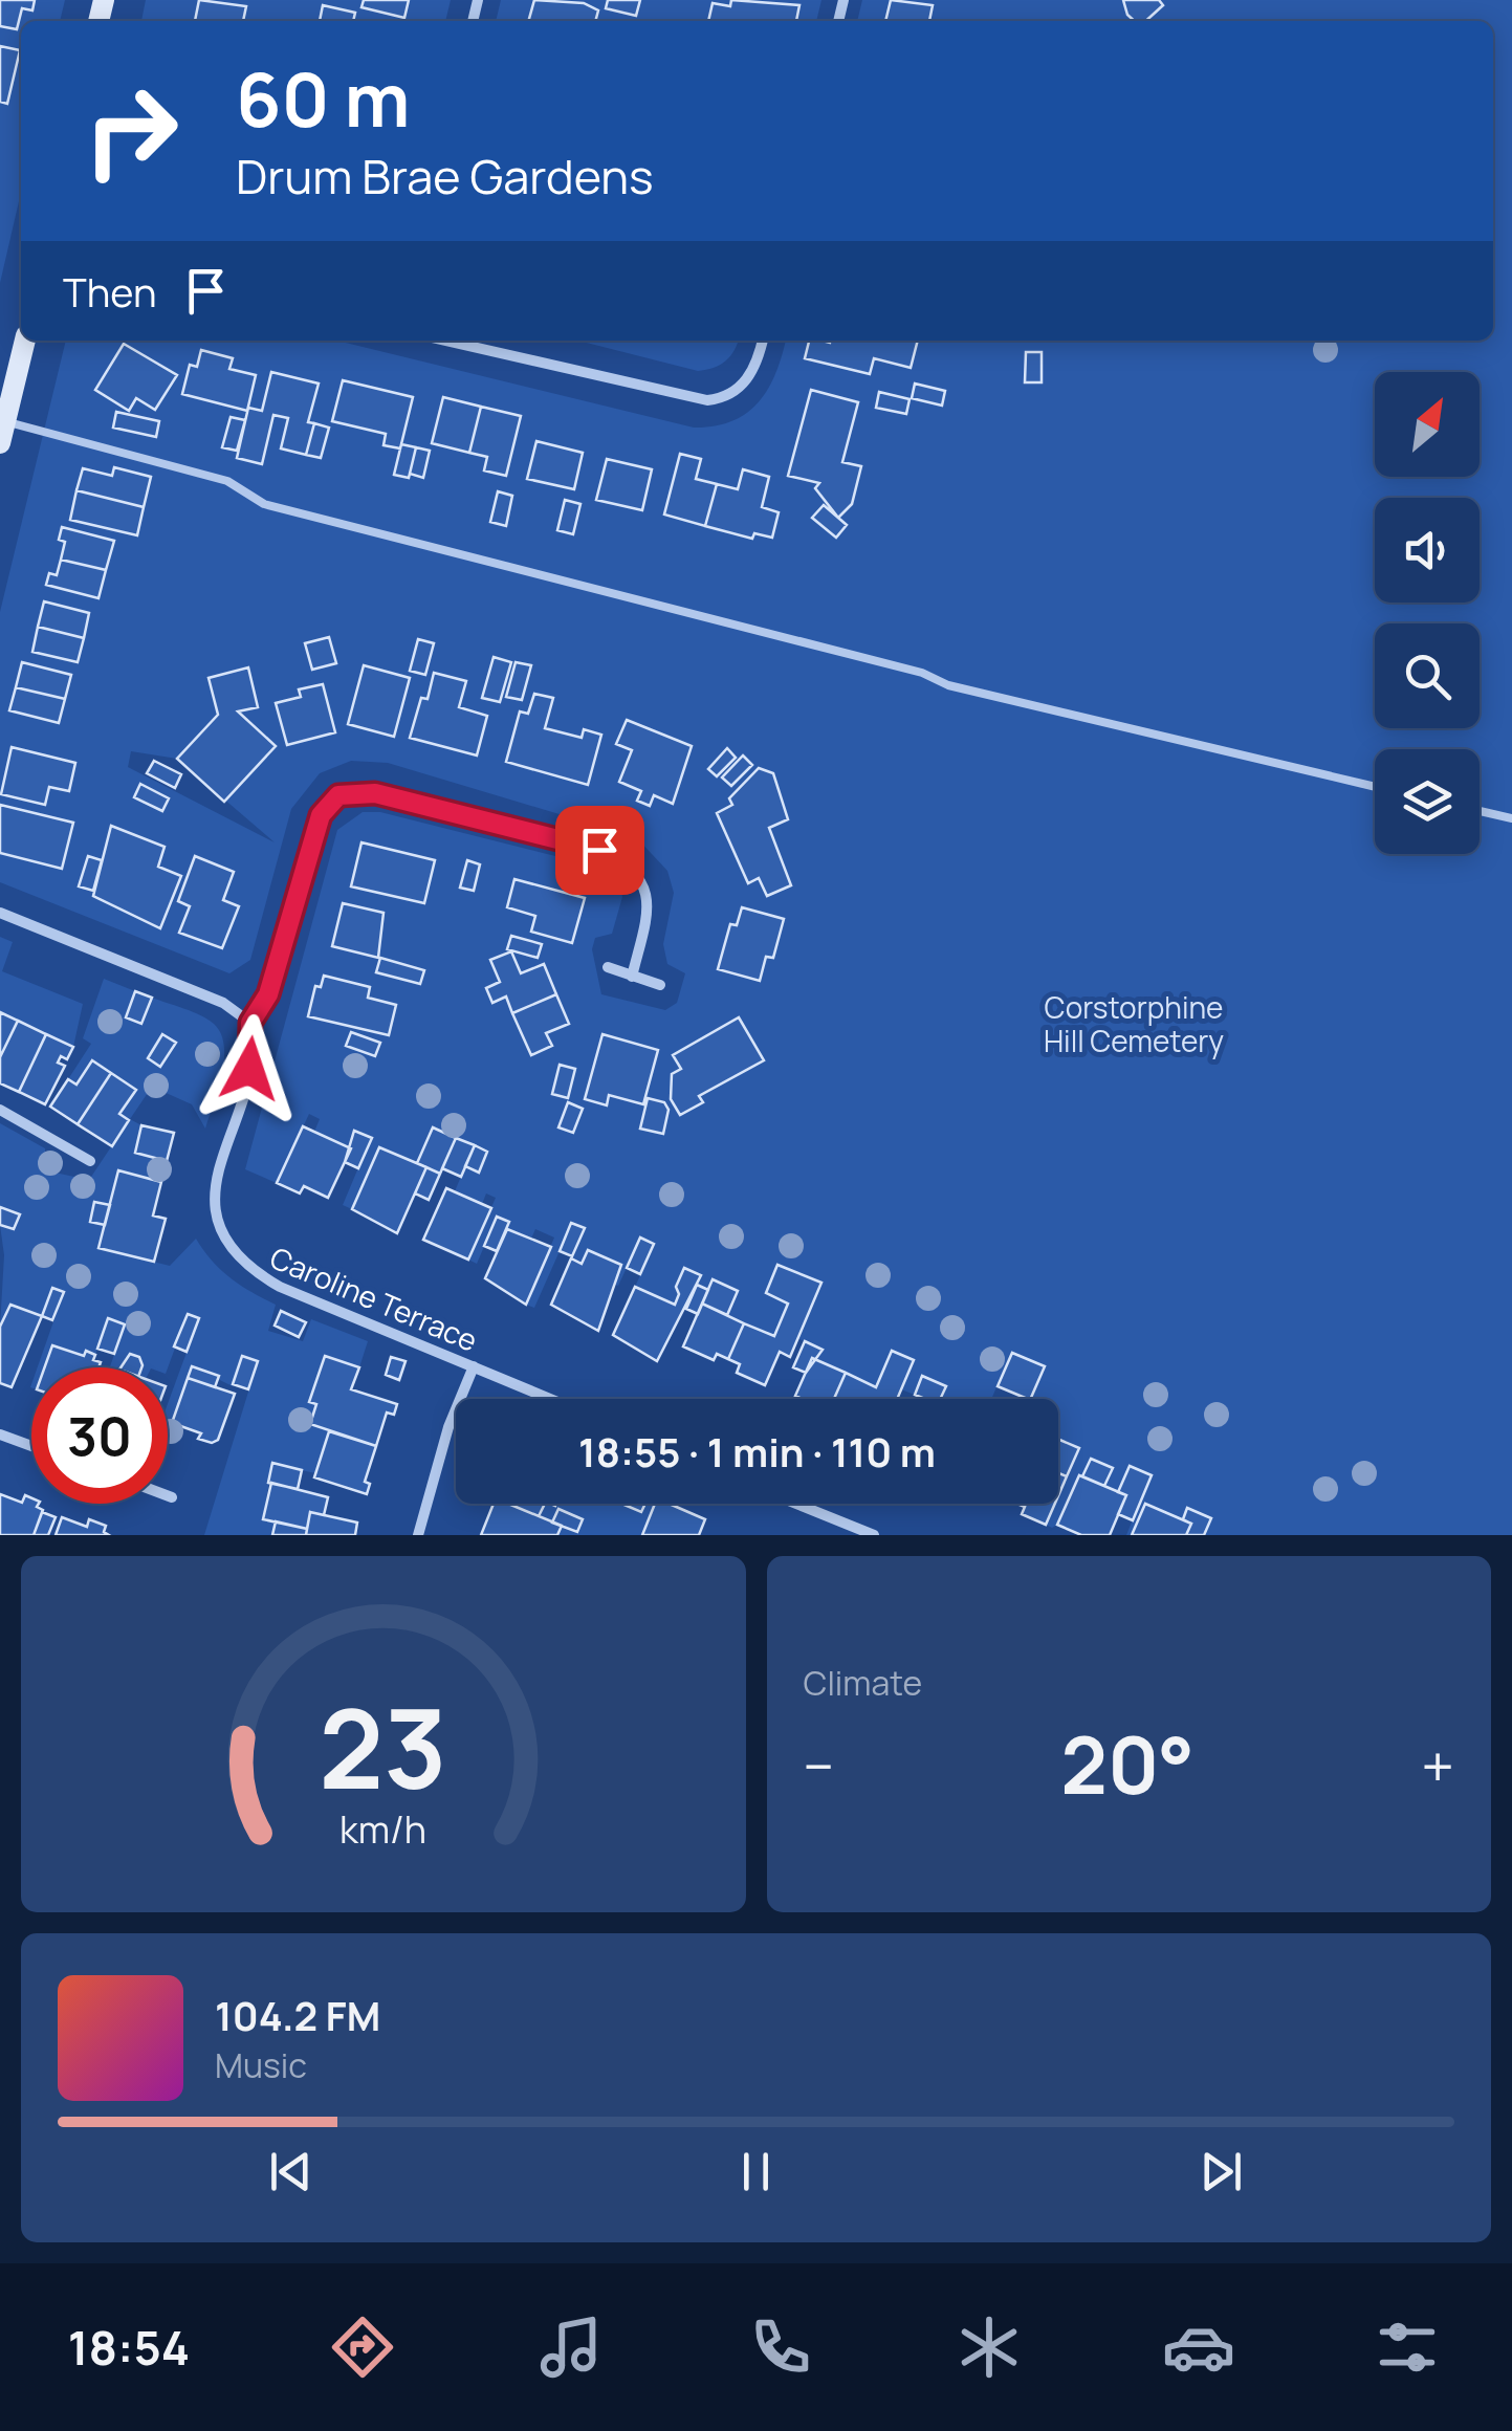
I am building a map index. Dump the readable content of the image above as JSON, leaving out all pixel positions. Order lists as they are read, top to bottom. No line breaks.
{"streets":{"street":["Caroline Terrace"]},"parks":["Corstorphine Hill Cemetery"],"north":"top right","page":{"turn":["60 m","Drum Brae Gardens"],"then":"Then","limit":"30","trip":"18:55 · 1 min · 110 m","tile":"Climate","heat":["−","20°","+"],"song":["104.2 FM","Music"],"tabs":"18:54","gauge":["23","km/h"]}}
